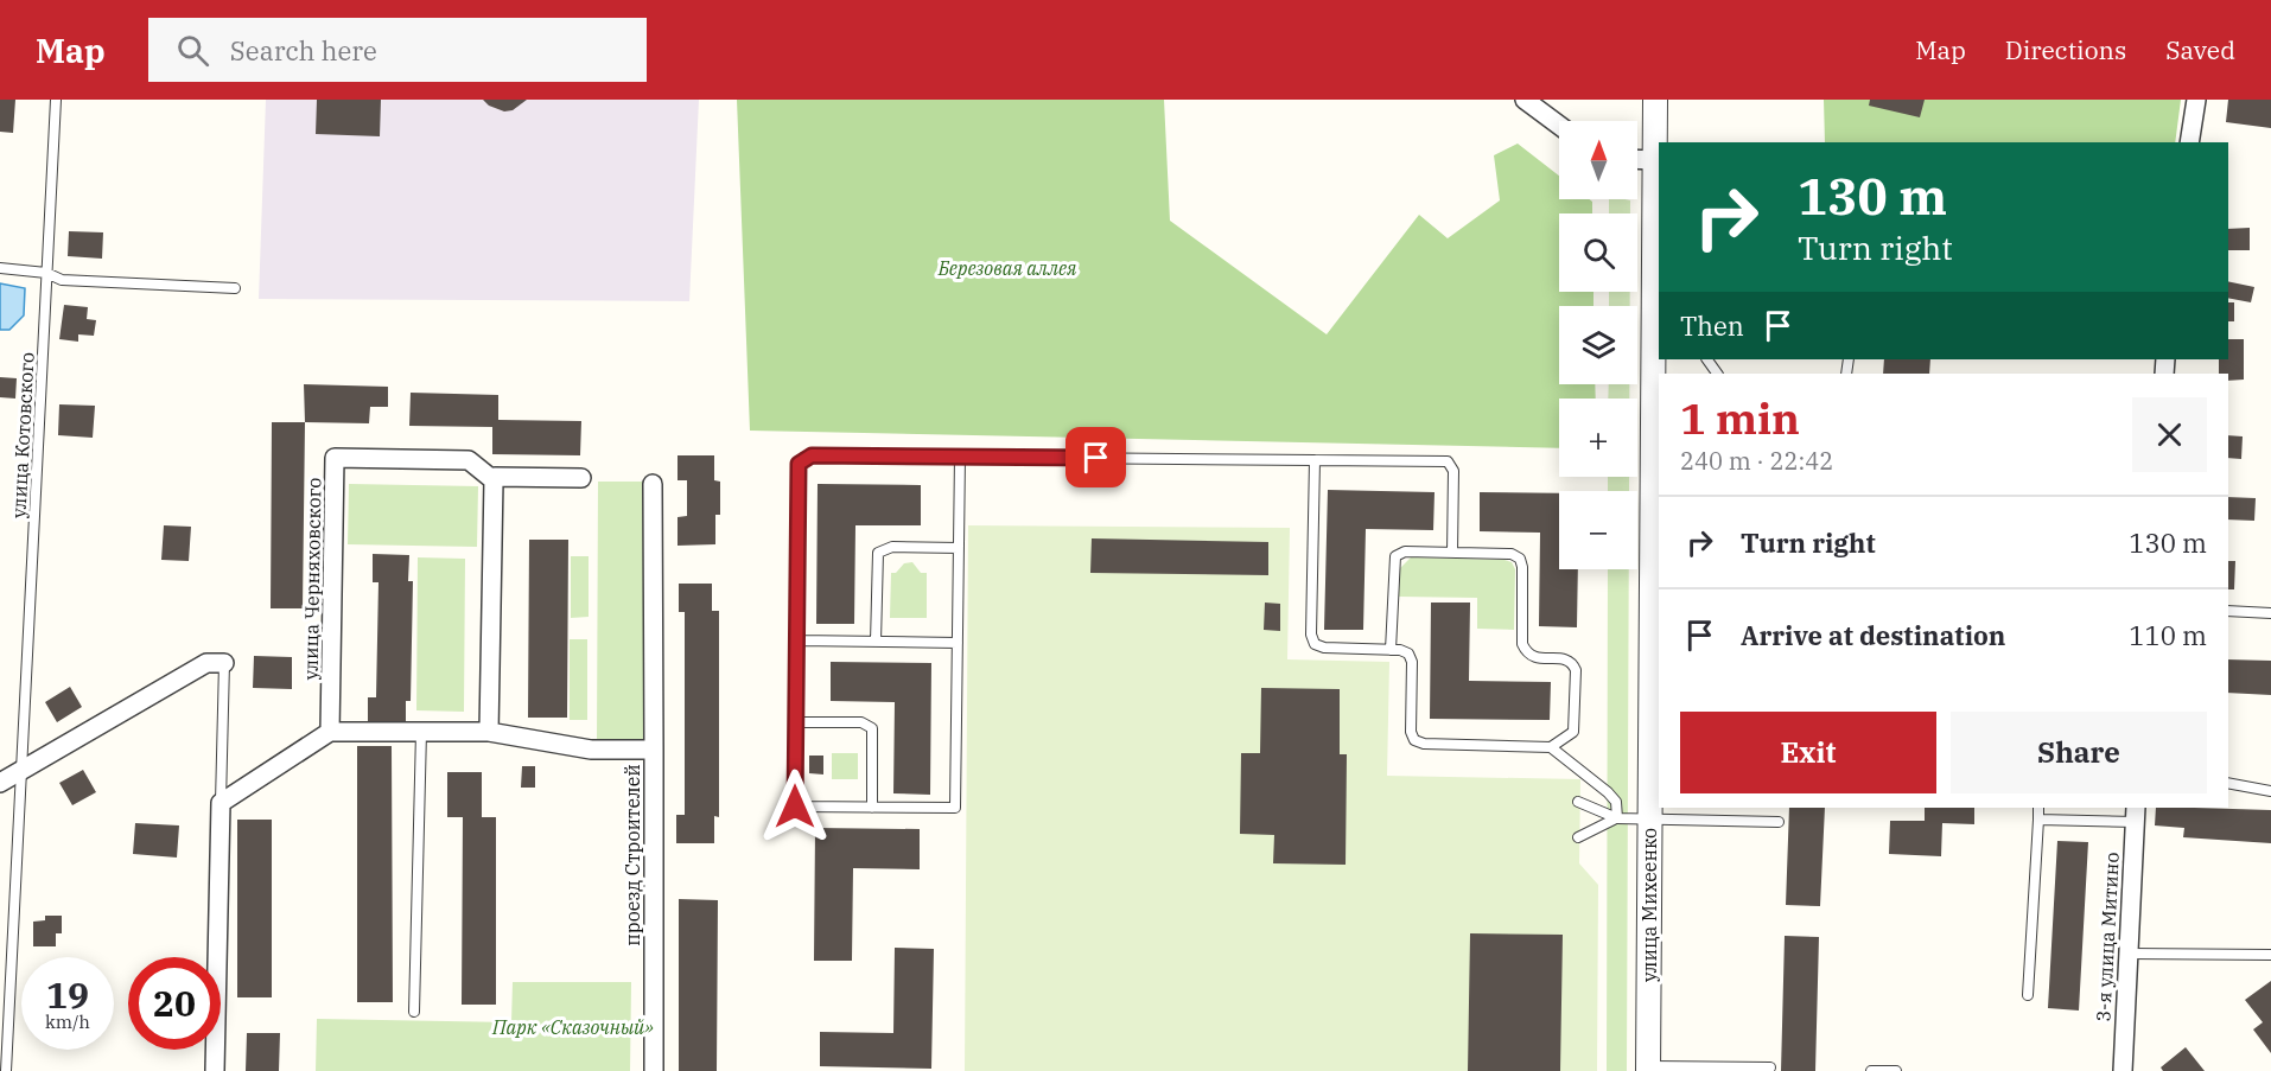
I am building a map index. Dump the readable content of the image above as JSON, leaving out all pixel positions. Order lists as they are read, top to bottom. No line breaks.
{"streets":{"street":["улица Черняховского","проезд Строителей","улица Михеенко","3-я улица Митино"],"lane":["улица Котовского"]},"crossings":[["улица Черняховского","проезд Строителей"]],"parks":["Березовая аллея","Парк «Сказочный»"],"north":"top","page":{"header":"Map","search":"Search here","nav":["Map","Directions","Saved"],"map_buttons":["+","−"],"turn":["130 m","Turn right"],"then":"Then","heading":["1 min","240 m · 22:42"],"list":[{"name":"Turn right","value":"130 m"},{"name":"Arrive at destination","value":"110 m"}],"buttons":["Exit","Share"],"speed":"19 km/h","limit":"20"}}
